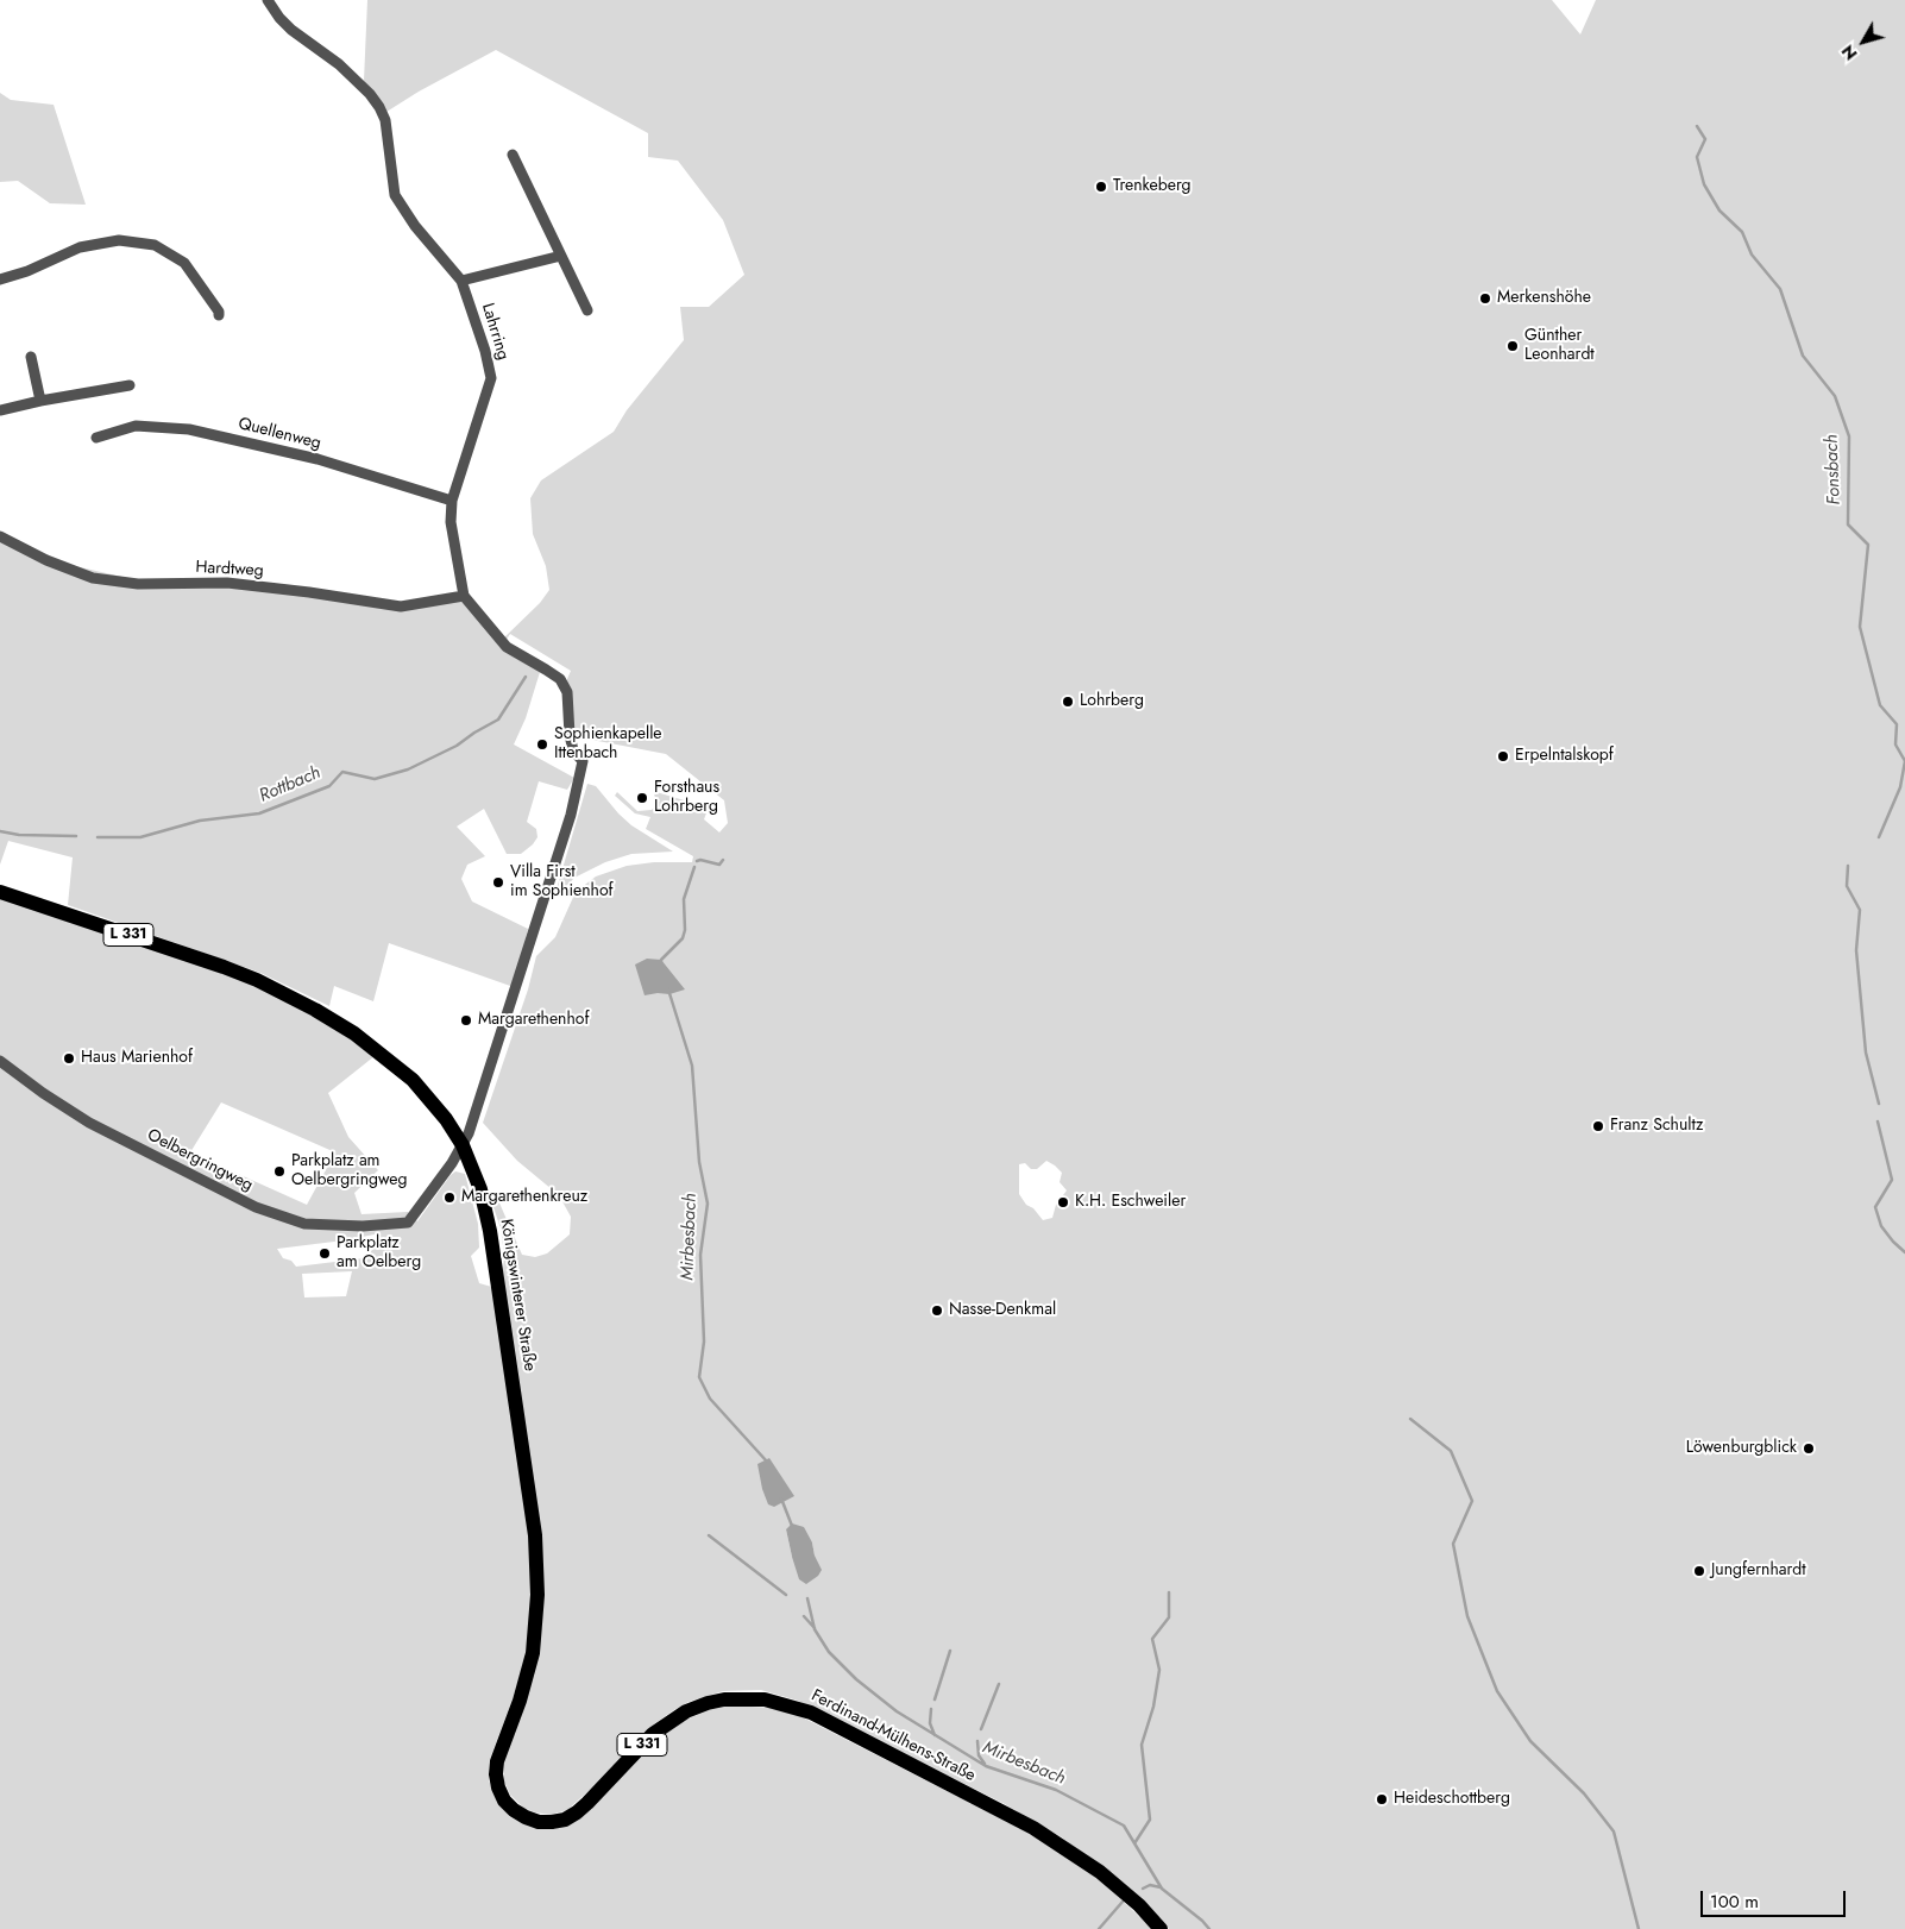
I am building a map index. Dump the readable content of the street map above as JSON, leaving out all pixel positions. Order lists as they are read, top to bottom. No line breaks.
{"streets":{"main road":["L 331","Königswinterer Straße","Ferdinand-Mülhens-Straße"],"street":["Lahrring","Quellenweg","Hardtweg","Oelbergringweg"]},"crossings":[["Lahrring","Quellenweg"],["Lahrring","Hardtweg"],["Oelbergringweg","Königswinterer Straße"],["Königswinterer Straße","Ferdinand-Mülhens-Straße"]],"water":["Fonsbach","Rottbach","Mirbesbach"],"places":["Trenkeberg","Merkenshöhe","Günther Leonhardt","Lohrberg","Sophienkapelle Ittenbach","Erpelntalskopf","Forsthaus Lohrberg","Villa First im Sophienhof","Margarethenhof","Haus Marienhof","Franz Schultz","Parkplatz am Oelbergringweg","Margarethenkreuz","K.H. Eschweiler","Parkplatz am Oelberg","Nasse-Denkmal","Löwenburgblick","Jungfernhardt","Heideschottberg"],"scale_bar":"100 m","north":"bottom left"}
